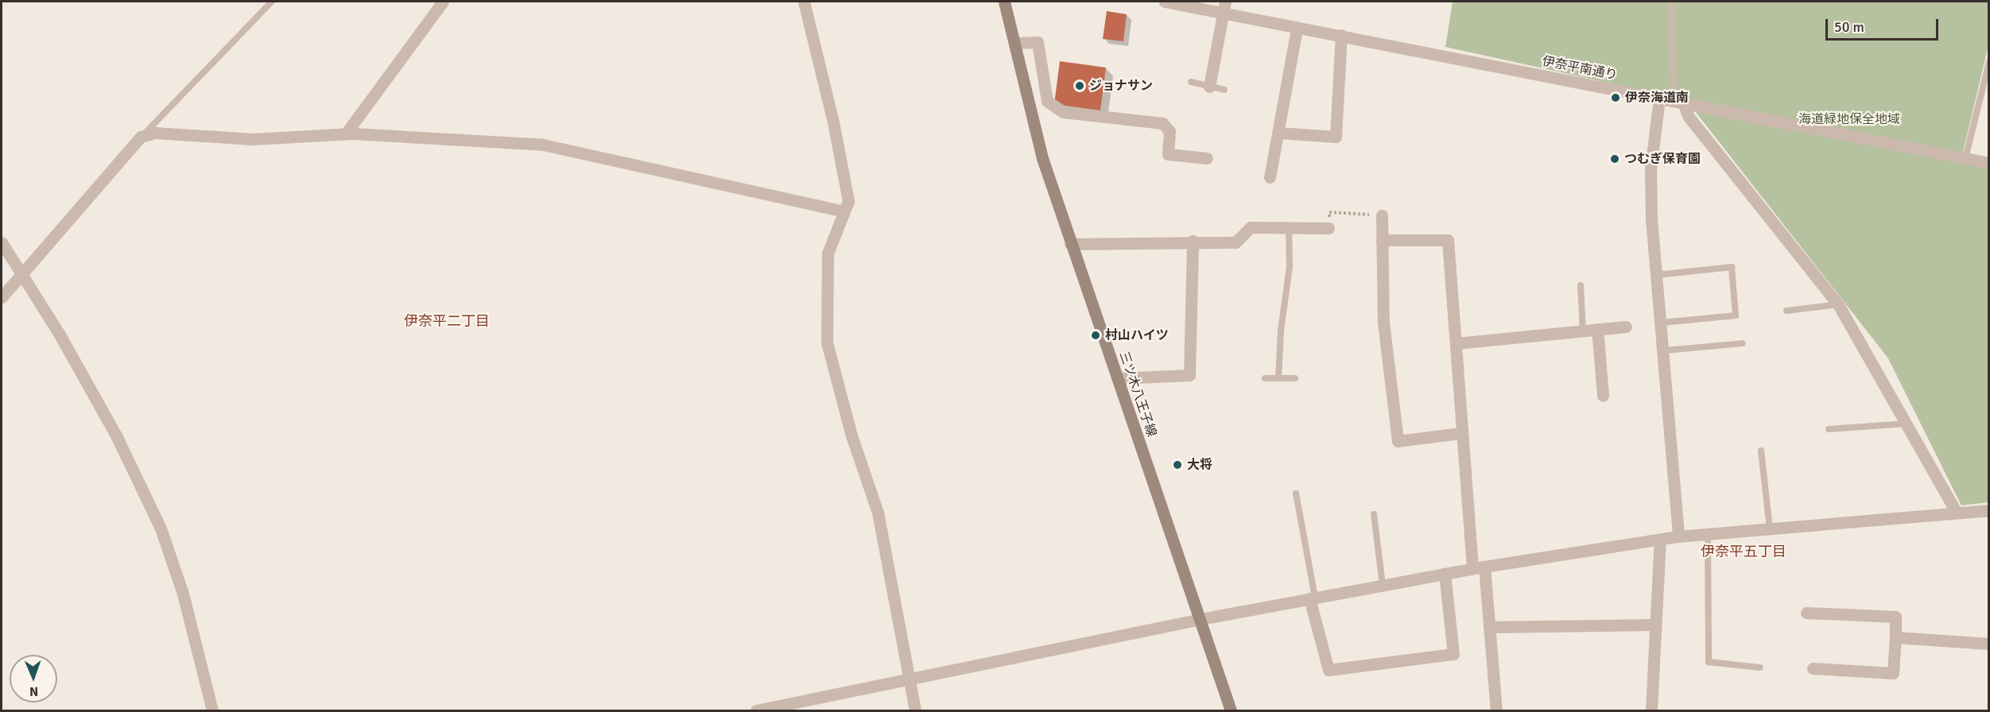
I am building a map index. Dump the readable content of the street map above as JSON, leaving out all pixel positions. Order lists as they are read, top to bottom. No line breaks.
{"streets":{"main road":["三ツ木八王子線"],"street":["伊奈平南通り"]},"districts":["伊奈平二丁目","伊奈平五丁目"],"parks":["海道緑地保全地域"],"places":["ジョナサン","伊奈海道南","つむぎ保育園","村山ハイツ","大将"],"scale_bar":"50 m","north":"bottom"}
